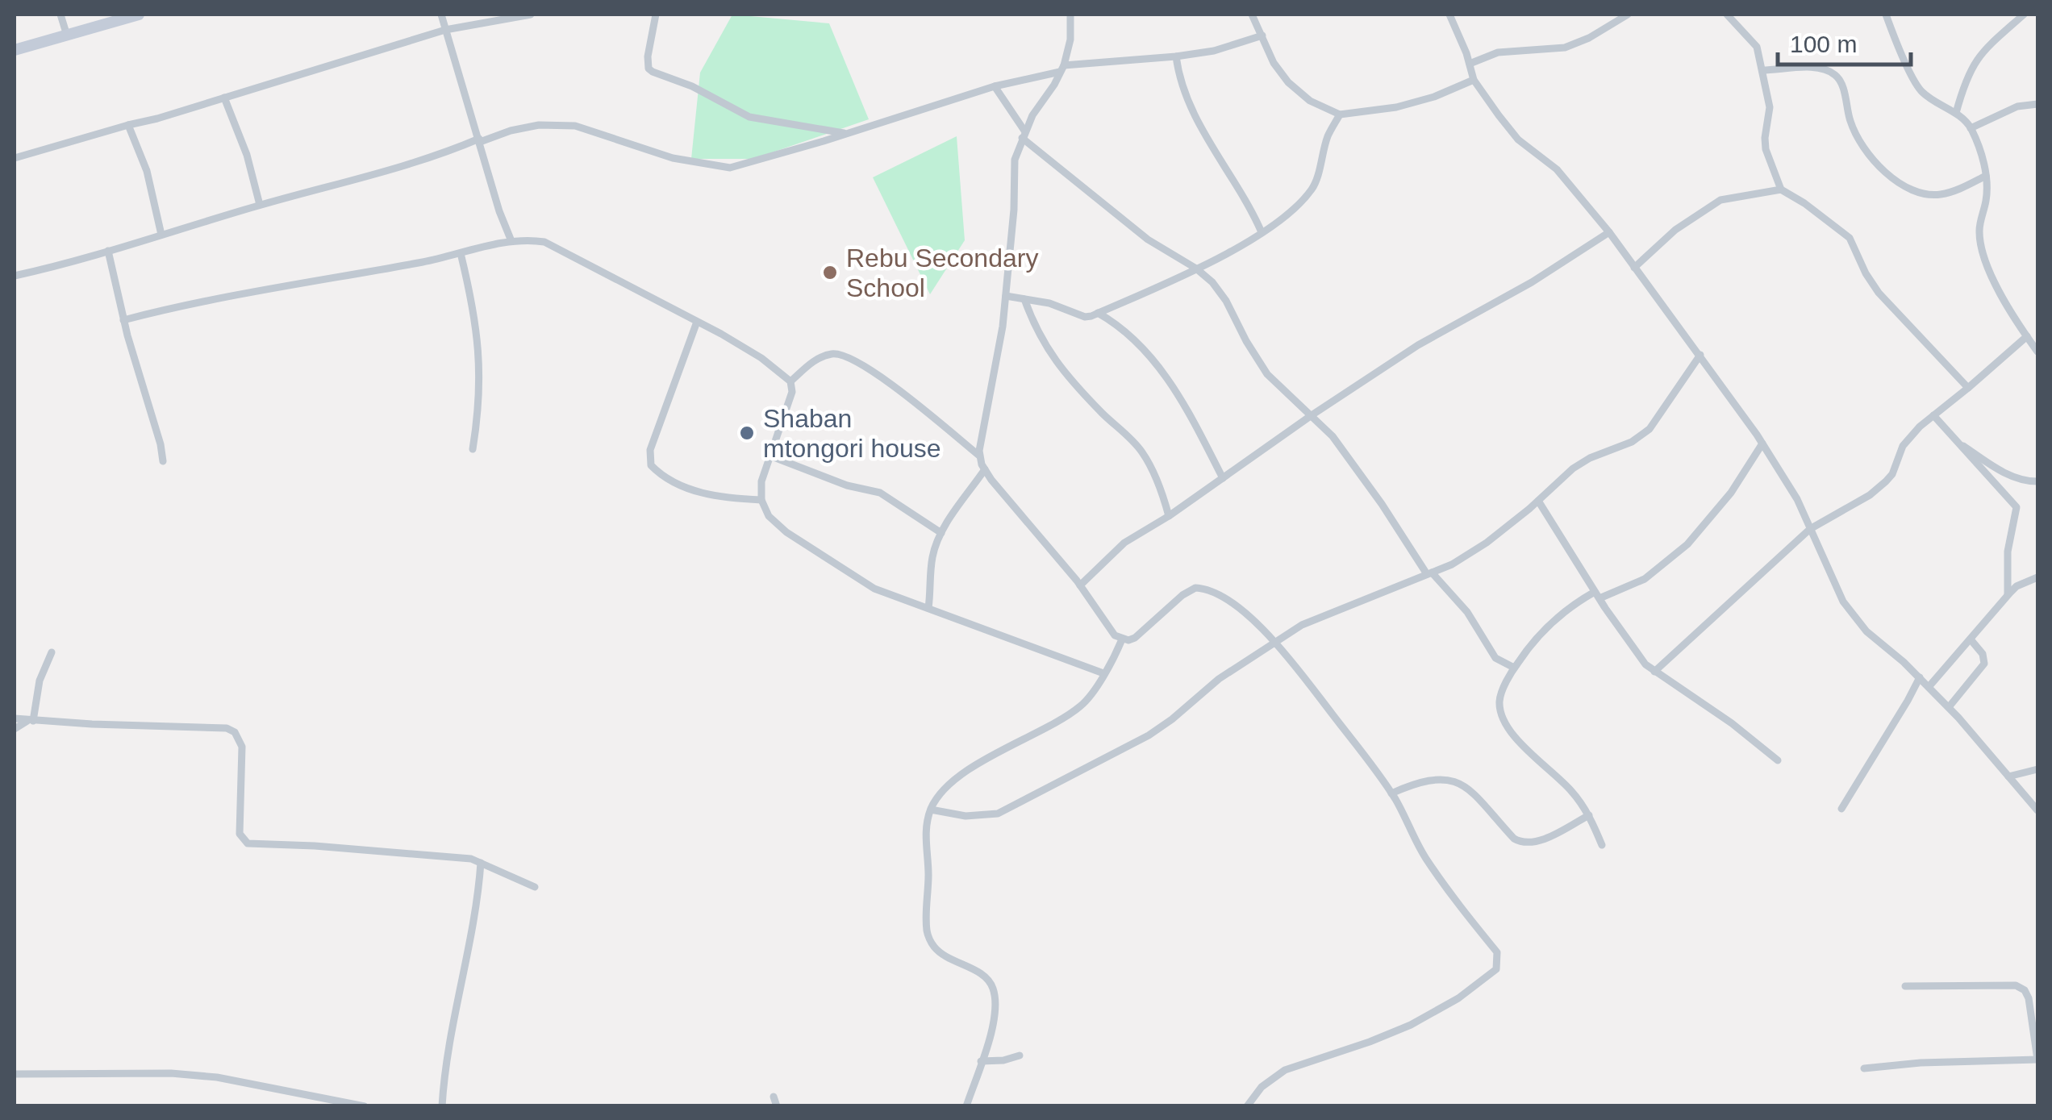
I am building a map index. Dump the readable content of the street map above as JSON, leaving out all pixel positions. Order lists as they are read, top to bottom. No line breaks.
{"places":["Rebu Secondary School","Shaban mtongori house"],"scale_bar":"100 m"}
